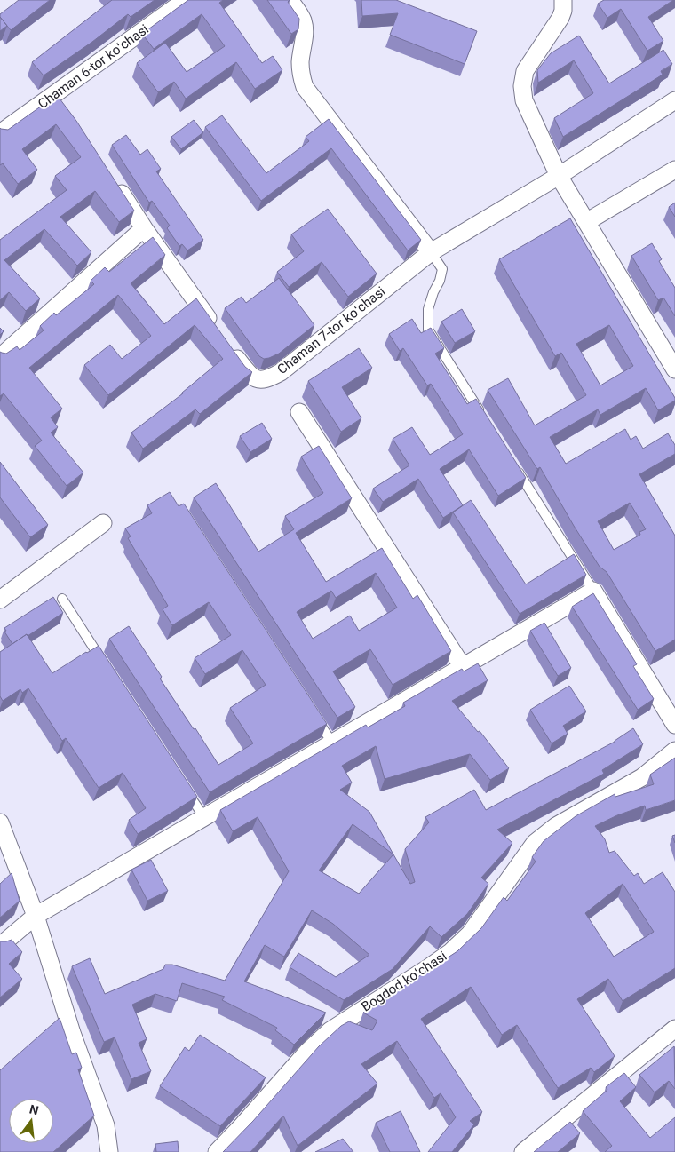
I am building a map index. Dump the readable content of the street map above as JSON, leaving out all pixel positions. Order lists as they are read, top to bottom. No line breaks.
{"streets":{"street":["Chaman 6-tor koʻchasi","Chaman 7-tor koʻchasi","Bogdod koʻchasi"]},"north":"top"}
